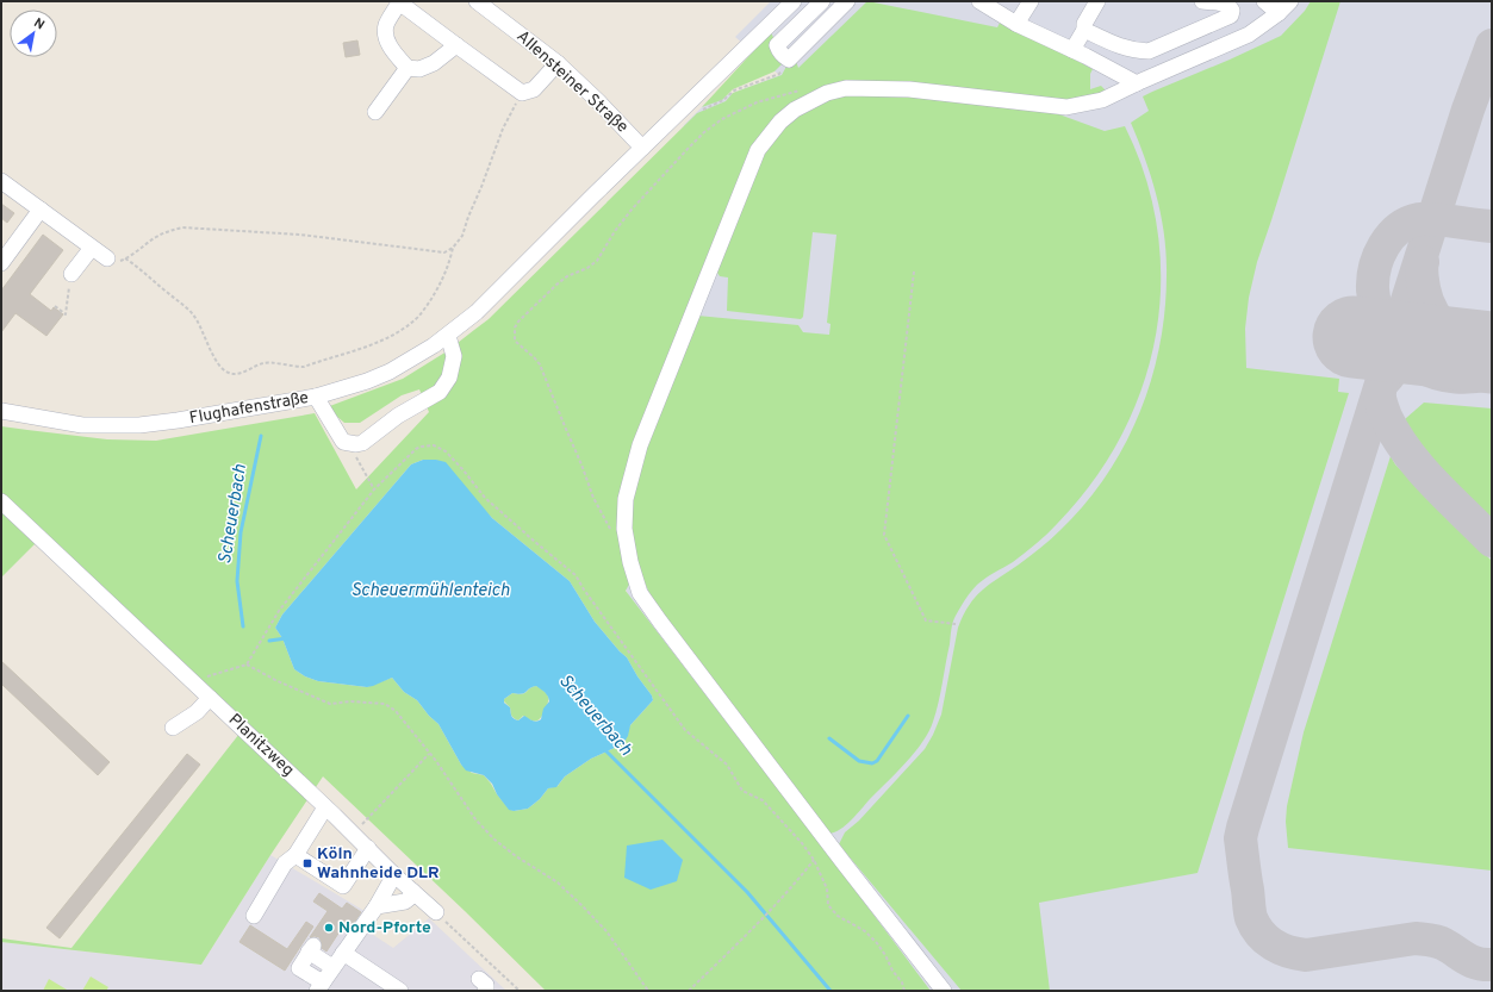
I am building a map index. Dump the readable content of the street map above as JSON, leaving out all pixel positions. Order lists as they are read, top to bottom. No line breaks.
{"streets":{"street":["Allensteiner Straße","Flughafenstraße","Planitzweg"]},"crossings":[["Allensteiner Straße","Flughafenstraße"]],"water":["Scheuerbach","Scheuermühlenteich"],"places":{"transit":["Köln Wahnheide DLR"],"other":["Nord-Pforte"]},"north":"top right"}
